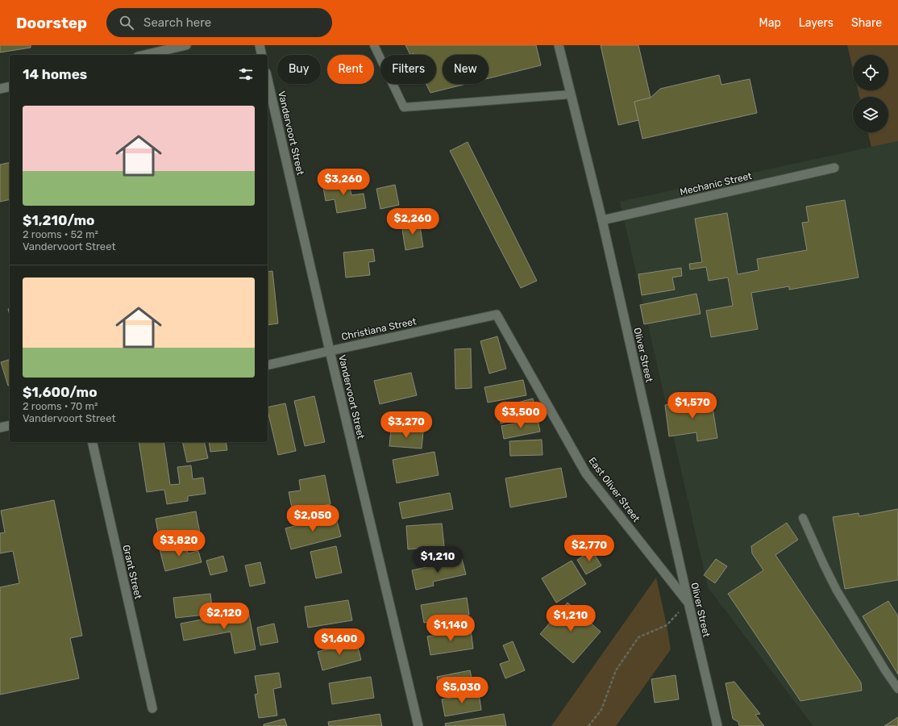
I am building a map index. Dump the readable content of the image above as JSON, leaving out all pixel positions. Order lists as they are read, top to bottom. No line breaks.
{"streets":{"street":["Vandervoort Street","Mechanic Street","Christiana Street","Oliver Street","East Oliver Street","Grant Street"]},"crossings":[["Vandervoort Street","Christiana Street"],["Mechanic Street","Oliver Street"],["Christiana Street","East Oliver Street"],["Oliver Street","East Oliver Street"]],"page":{"header":"Doorstep","search":"Search here","nav":["Map","Layers","Share"],"chip":["Buy","Rent","Filters","New"],"heading":"14 homes","list":[{"name":"$1,210/mo","note":"2 rooms · 52 m² · Vandervoort Street"},{"name":"$1,600/mo","note":"2 rooms · 70 m² · Vandervoort Street"}],"price":["$3,260","$2,260","$1,570","$3,500","$3,270","$2,050","$3,820","$2,770","$1,210","$2,120","$1,210","$1,140","$1,600","$5,030"]}}
